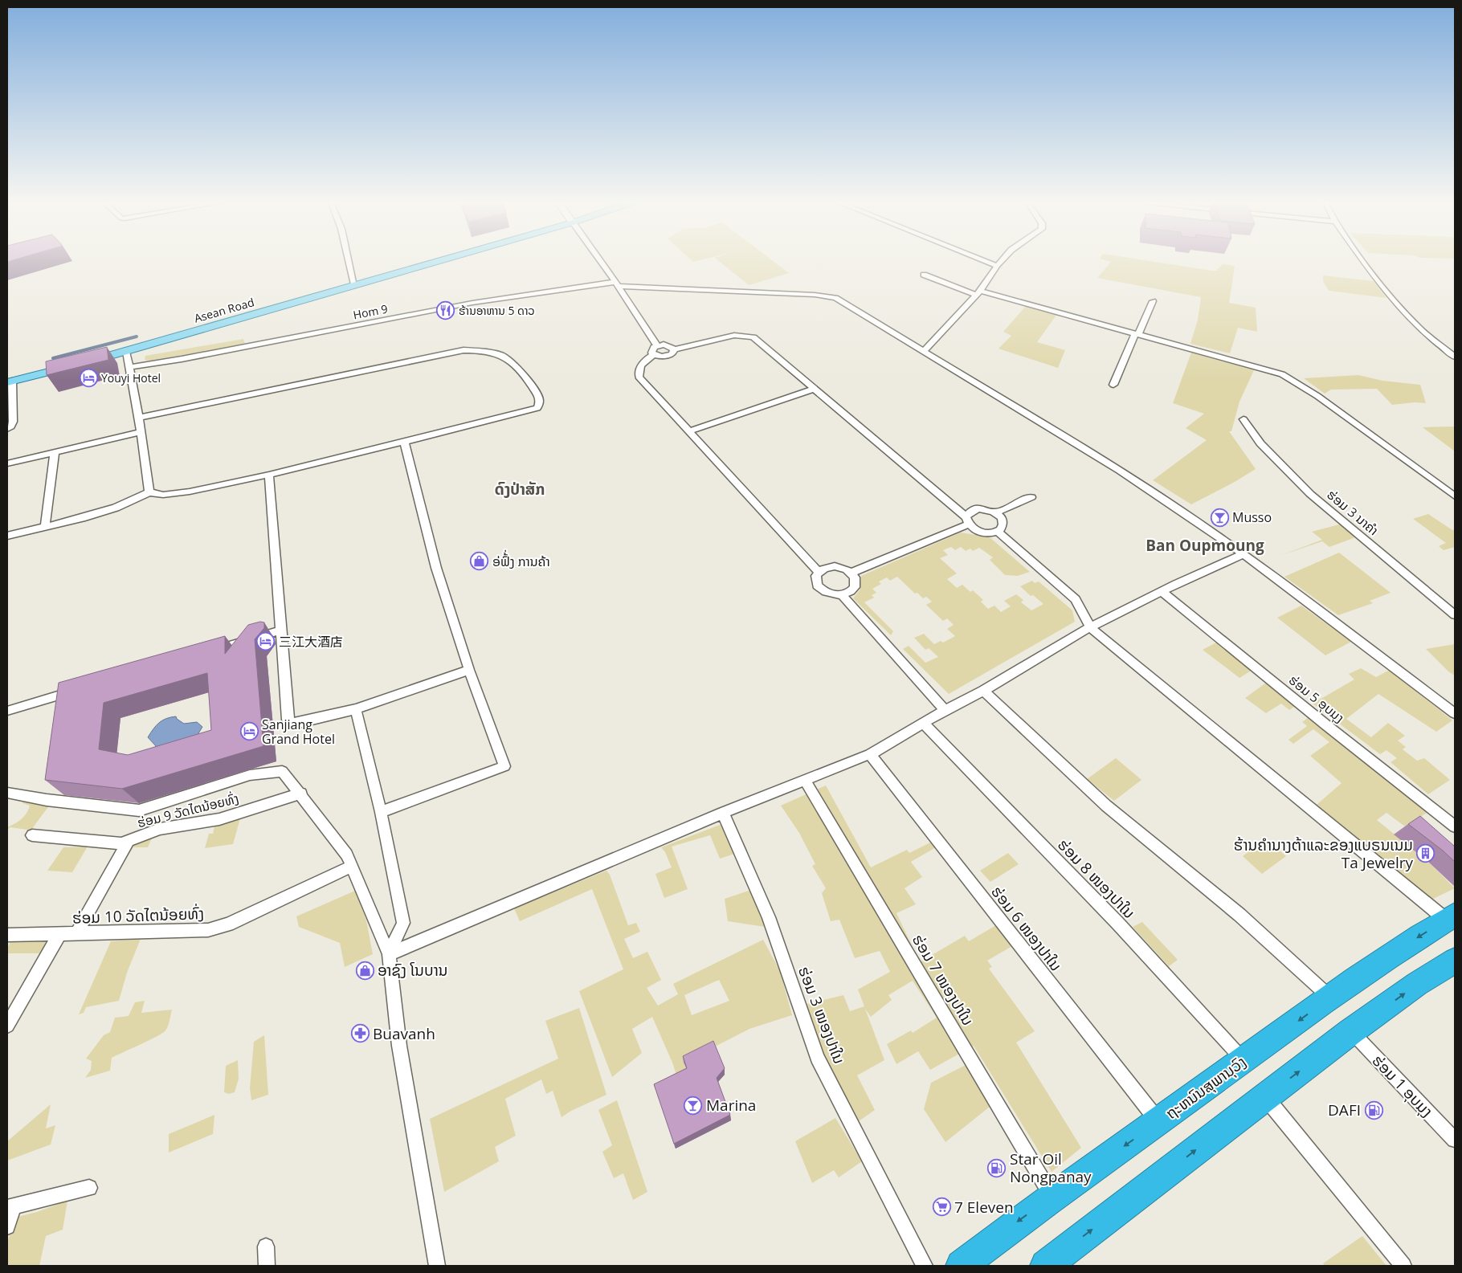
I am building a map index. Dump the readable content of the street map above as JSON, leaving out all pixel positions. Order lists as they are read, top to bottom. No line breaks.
{"streets":{"highway":["ຖະຫນົນສຸພານຸວົງ"],"main road":["Asean Road"],"street":["Hom 9","ຮ່ອມ 3 ນາຄຳ","ຮ່ອມ 5 ອຸບມຸງ","ຮ່ອມ 9 ວັດໄຕນ້ອຍທົ່ງ","ຮ່ອມ 8 ໜອງປາໃນ","ຮ່ອມ 10 ວັດໄຕນ້ອຍທົ່ງ","ຮ່ອມ 6 ໜອງປາໃນ","ຮ່ອມ 7 ໜອງປາໃນ","ຮ່ອມ 3 ໜອງປາໃນ","ຮ່ອມ 1 ອຸບມຸງ"]},"crossings":[["ຮ່ອມ 8 ໜອງປາໃນ","ຖະຫນົນສຸພານຸວົງ"],["ຮ່ອມ 6 ໜອງປາໃນ","ຖະຫນົນສຸພານຸວົງ"],["ຮ່ອມ 7 ໜອງປາໃນ","ຖະຫນົນສຸພານຸວົງ"]],"districts":["ດົງປ່າສັກ","Ban Oupmoung"],"places":{"restaurant":["ຮ້ານອາຫານ 5 ດາວ"],"hotel":["Youyi Hotel","三江大酒店","Sanjiang Grand Hotel"],"bar":["Musso","Marina"],"shop":["ອ່ຟົ້່ງ ການຄ້າ","ອາຊົງ ໂນບານ"],"building":["ຮ້ານຄຳນາງຕ້າແລະຂອງແບຣນເນມ Ta Jewelry"],"pharmacy":["Buavanh"],"fuel station":["DAFI","Star Oil Nongpanay"],"supermarket":["7 Eleven"]}}
